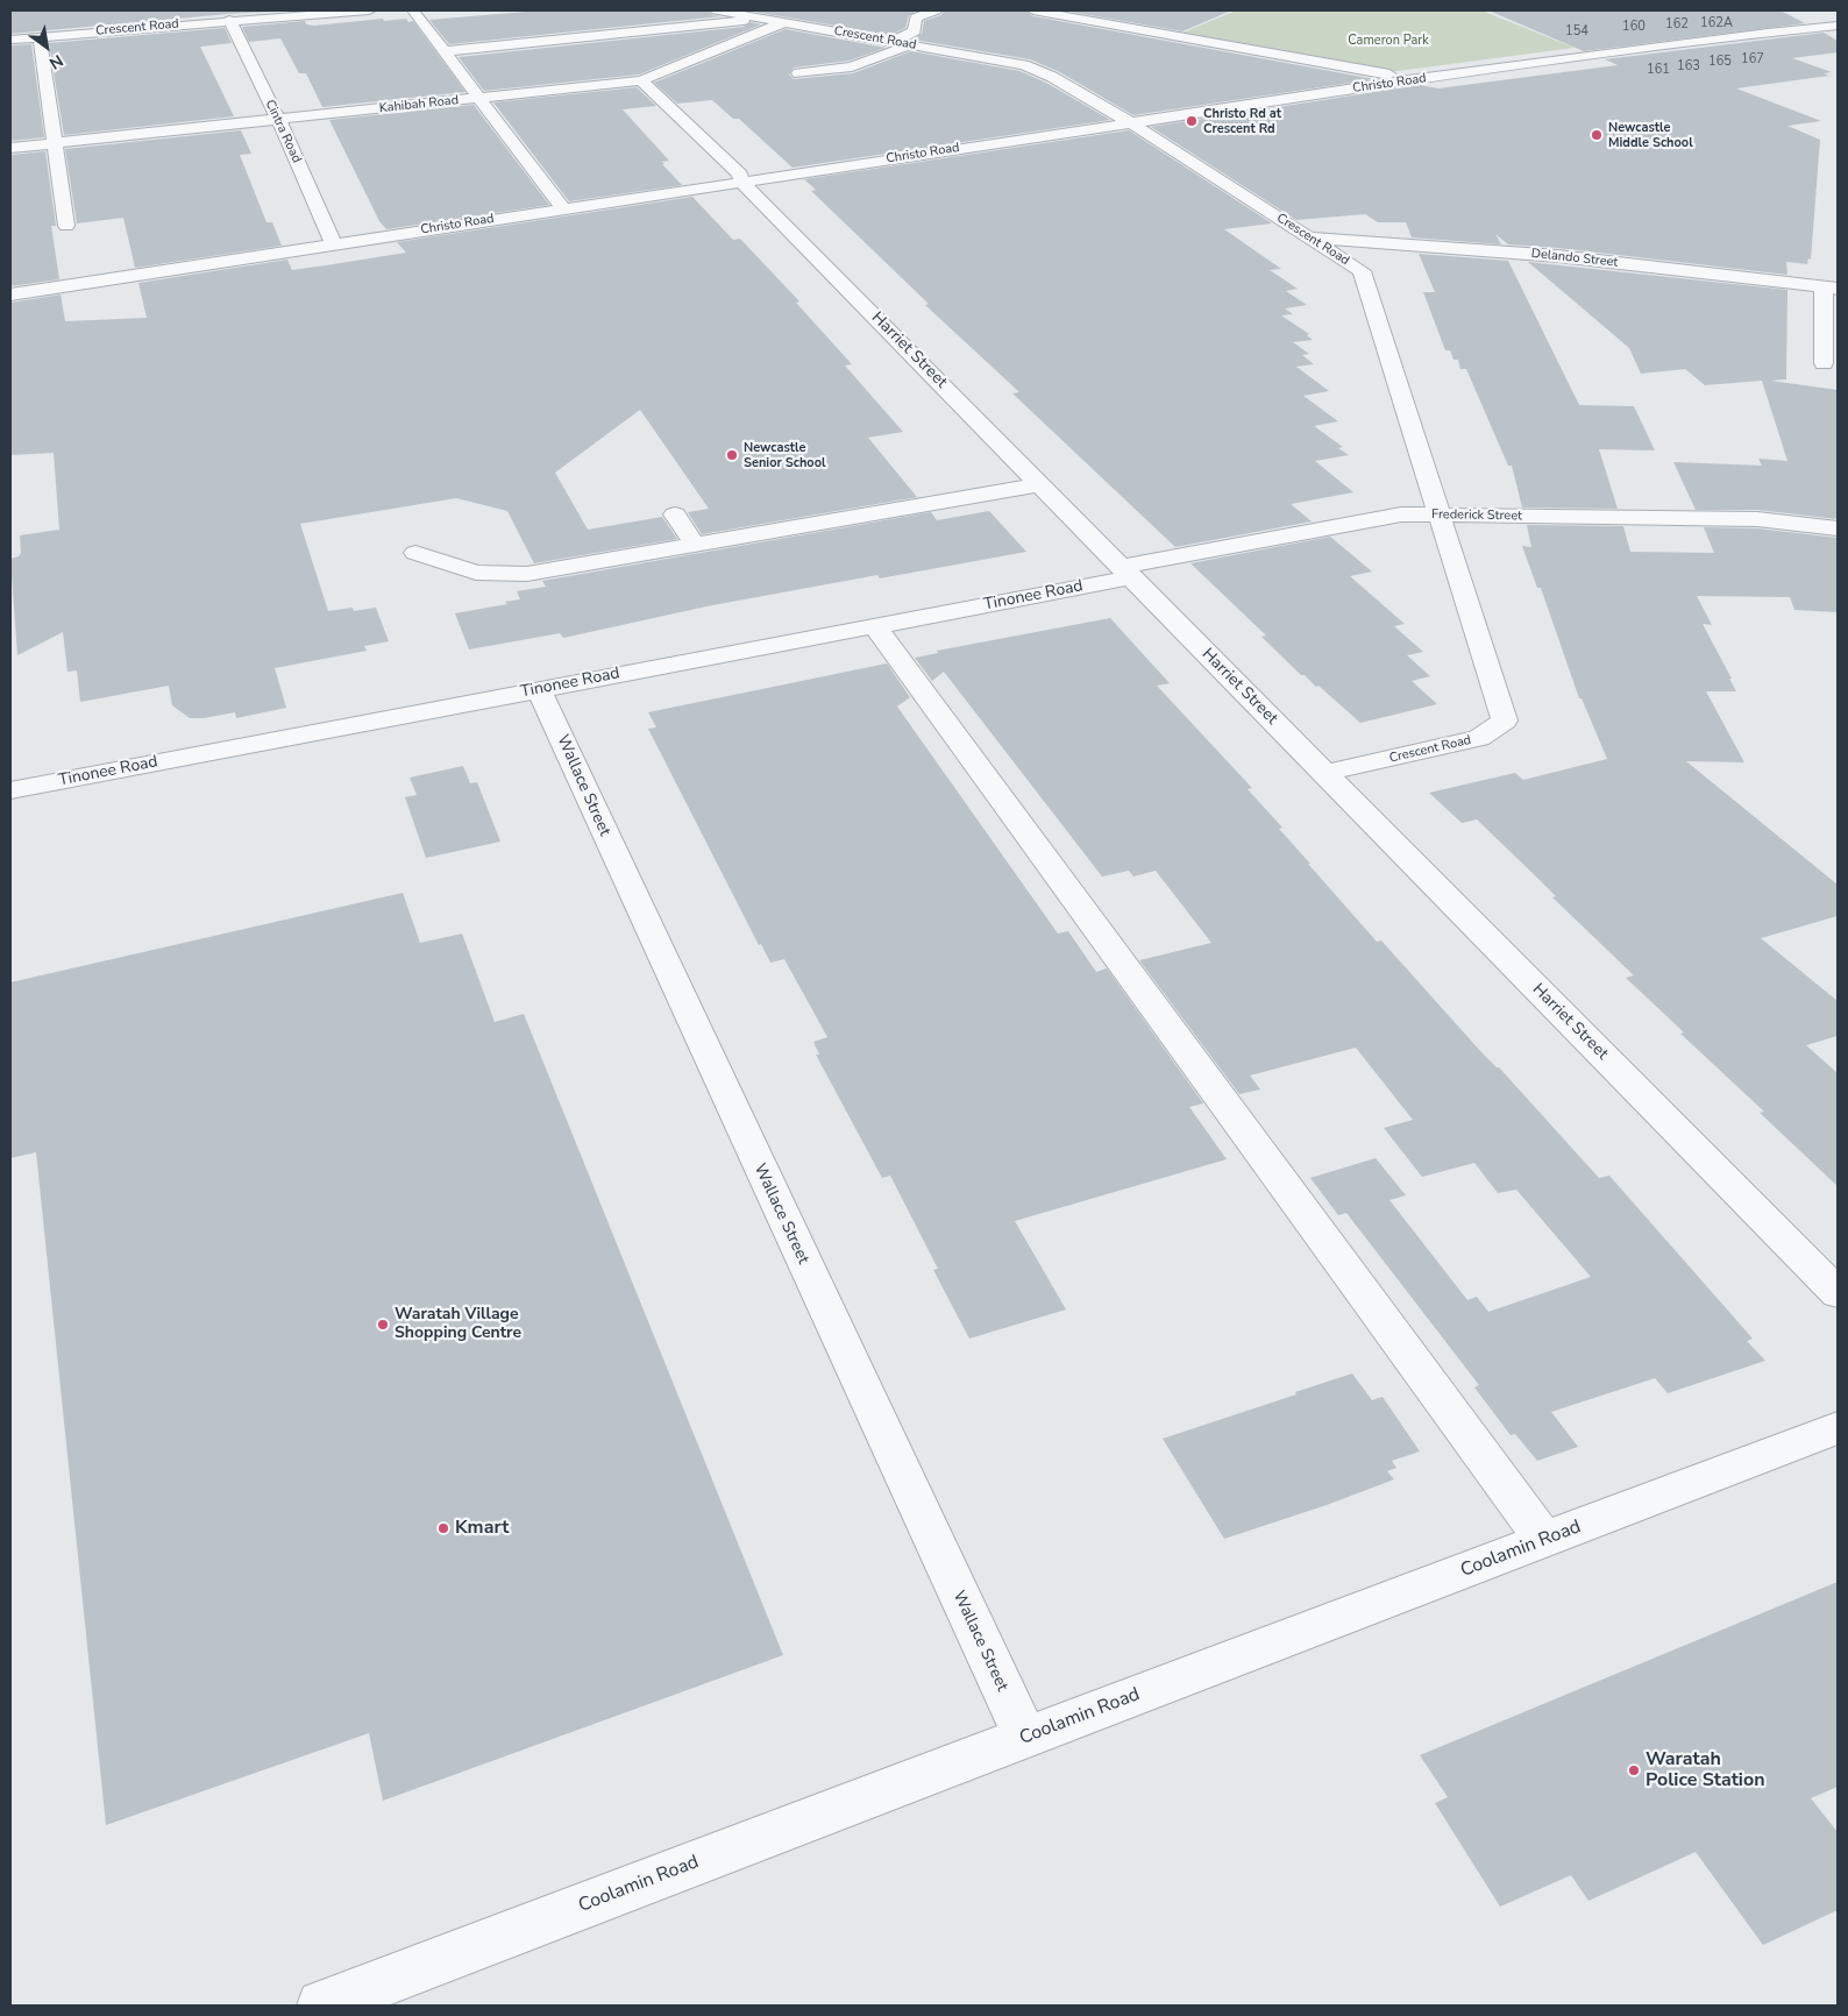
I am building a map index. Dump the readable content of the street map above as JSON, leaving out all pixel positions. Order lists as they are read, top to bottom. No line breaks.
{"streets":{"street":["Crescent Road","Christo Road","Kahibah Road","Cintra Road","Delando Street","Harriet Street","Frederick Street","Tinonee Road","Wallace Street","Coolamin Road"]},"crossings":[["Crescent Road","Christo Road"],["Crescent Road","Kahibah Road"],["Crescent Road","Cintra Road"],["Crescent Road","Delando Street"],["Crescent Road","Harriet Street"],["Crescent Road","Frederick Street"],["Christo Road","Cintra Road"],["Christo Road","Harriet Street"],["Kahibah Road","Cintra Road"],["Kahibah Road","Harriet Street"],["Harriet Street","Frederick Street"],["Harriet Street","Tinonee Road"],["Frederick Street","Tinonee Road"],["Tinonee Road","Wallace Street"],["Wallace Street","Coolamin Road"]],"parks":["Cameron Park"],"places":["Christo Rd at Crescent Rd","Newcastle Middle School","Newcastle Senior School","Waratah Village Shopping Centre","Kmart","Waratah Police Station"],"house_numbers":["162A","162","160","154","167","165","163","161"],"north":"bottom right"}
